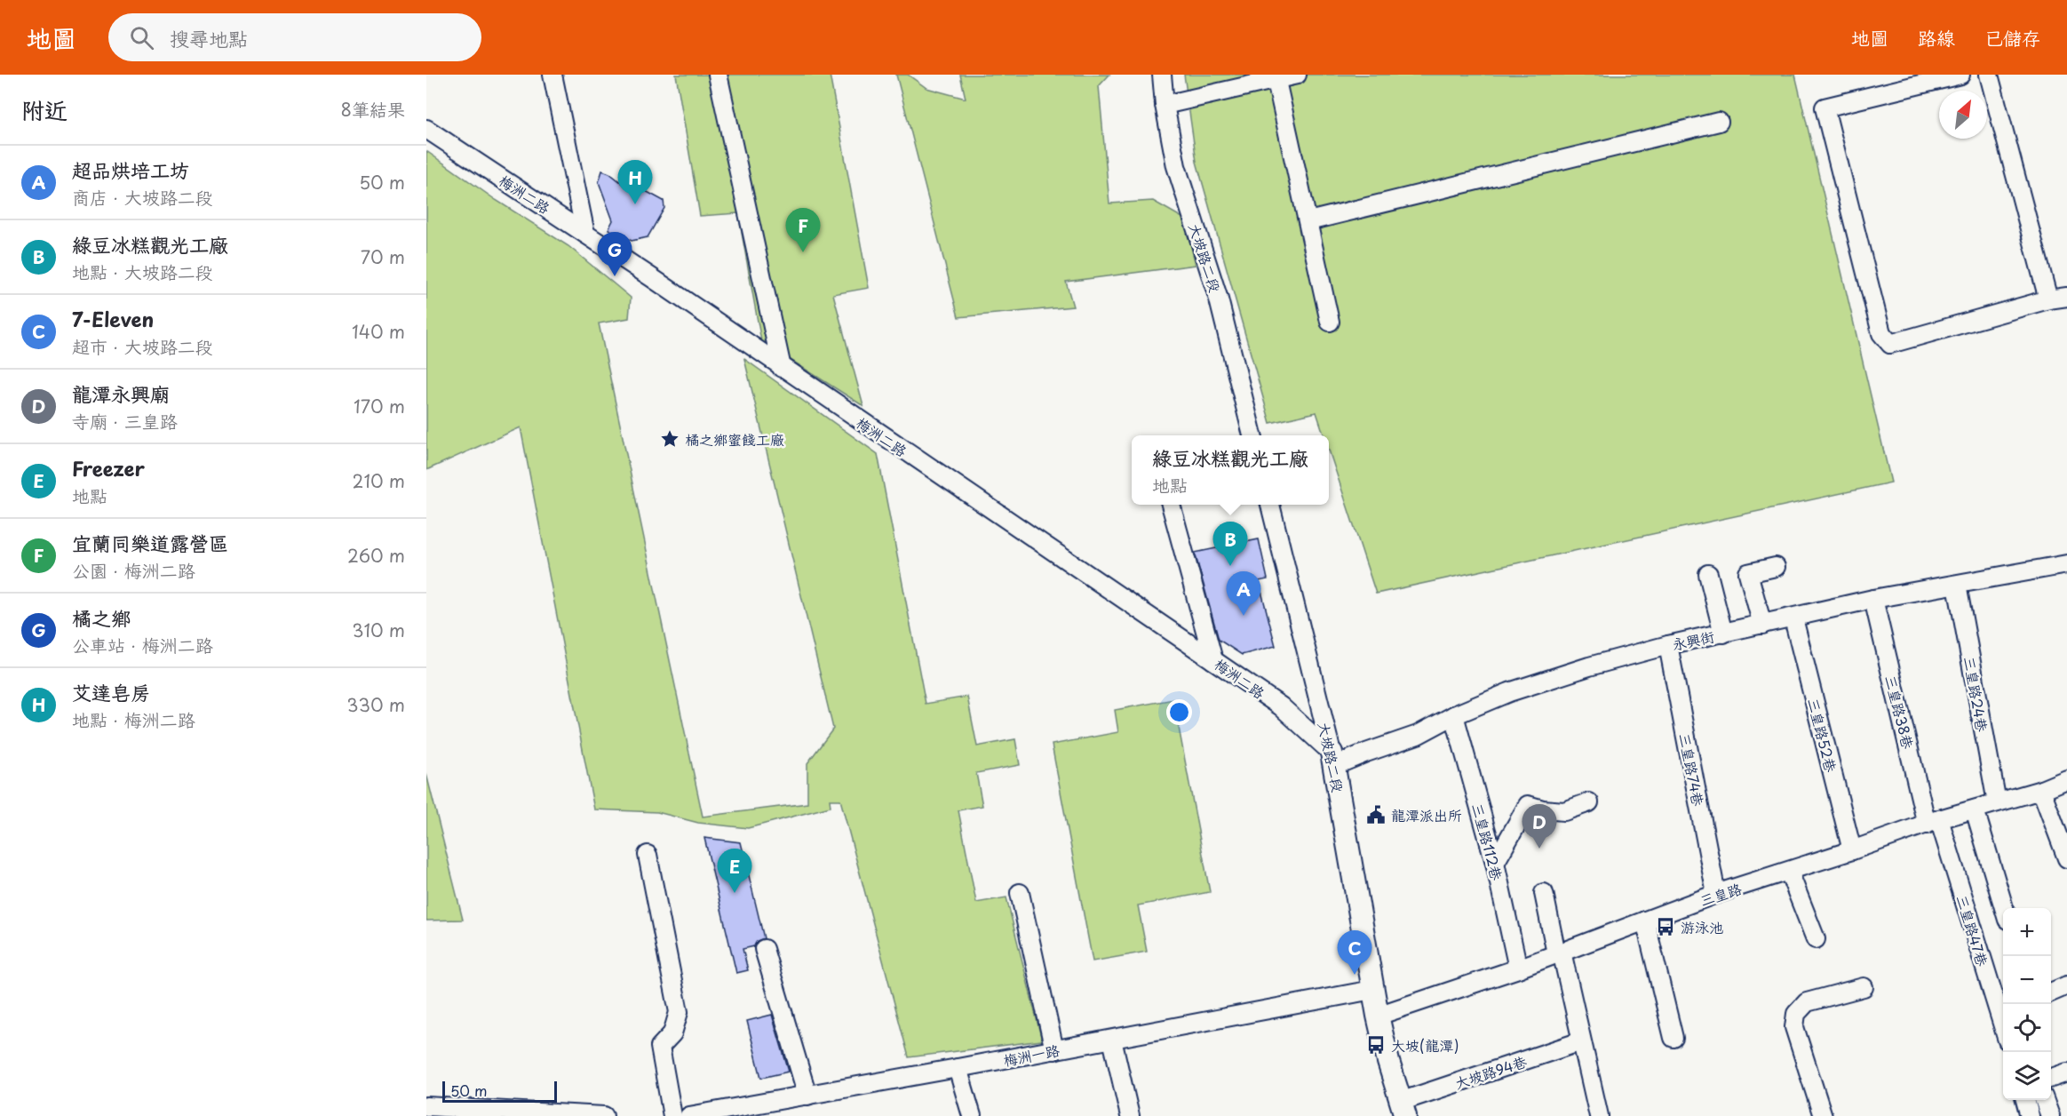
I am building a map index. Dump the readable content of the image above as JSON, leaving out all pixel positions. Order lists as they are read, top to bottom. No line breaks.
{"streets":{"main road":["大坡路二段"],"street":["梅洲二路","永興街","三皇路24巷","三皇路38巷","三皇路52巷","三皇路74巷","三皇路112巷","三皇路","三皇路47巷","梅洲一路","大坡路94巷"]},"crossings":[["梅洲二路","大坡路二段"],["梅洲二路","永興街"],["大坡路二段","永興街"],["大坡路二段","三皇路"],["大坡路二段","梅洲一路"],["大坡路二段","大坡路94巷"],["永興街","三皇路24巷"],["永興街","三皇路38巷"],["永興街","三皇路52巷"],["永興街","三皇路74巷"],["永興街","三皇路112巷"],["三皇路24巷","三皇路"],["三皇路38巷","三皇路"],["三皇路38巷","三皇路47巷"],["三皇路52巷","三皇路"],["三皇路74巷","三皇路"],["三皇路112巷","三皇路"],["三皇路","三皇路47巷"]],"places":{"place":["橘之鄉蜜餞工廠"],"public building":["龍潭派出所"],"bus stop":["游泳池","大坡(龍潭)"]},"scale_bar":"50 m","north":"top right","page":{"header":"地圖","search":"搜尋地點","nav":["地圖","路線","已儲存"],"heading":["附近","8筆結果"],"list":[{"mark":"A","name":"超品烘培工坊","note":"商店 · 大坡路二段","value":"50 m"},{"mark":"B","name":"綠豆冰糕觀光工廠","note":"地點 · 大坡路二段","value":"70 m"},{"mark":"C","name":"7-Eleven","note":"超市 · 大坡路二段","value":"140 m"},{"mark":"D","name":"龍潭永興廟","note":"寺廟 · 三皇路","value":"170 m"},{"mark":"E","name":"Freezer","note":"地點","value":"210 m"},{"mark":"F","name":"宜蘭同樂道露營區","note":"公園 · 梅洲二路","value":"260 m"},{"mark":"G","name":"橘之鄉","note":"公車站 · 梅洲二路","value":"310 m"},{"mark":"H","name":"艾達皂房","note":"地點 · 梅洲二路","value":"330 m"}],"pins":["H","F","G","B","A","D","E","C"],"popup":["綠豆冰糕觀光工廠","地點"],"map_buttons":["+","−"],"scale":"50 m"}}
